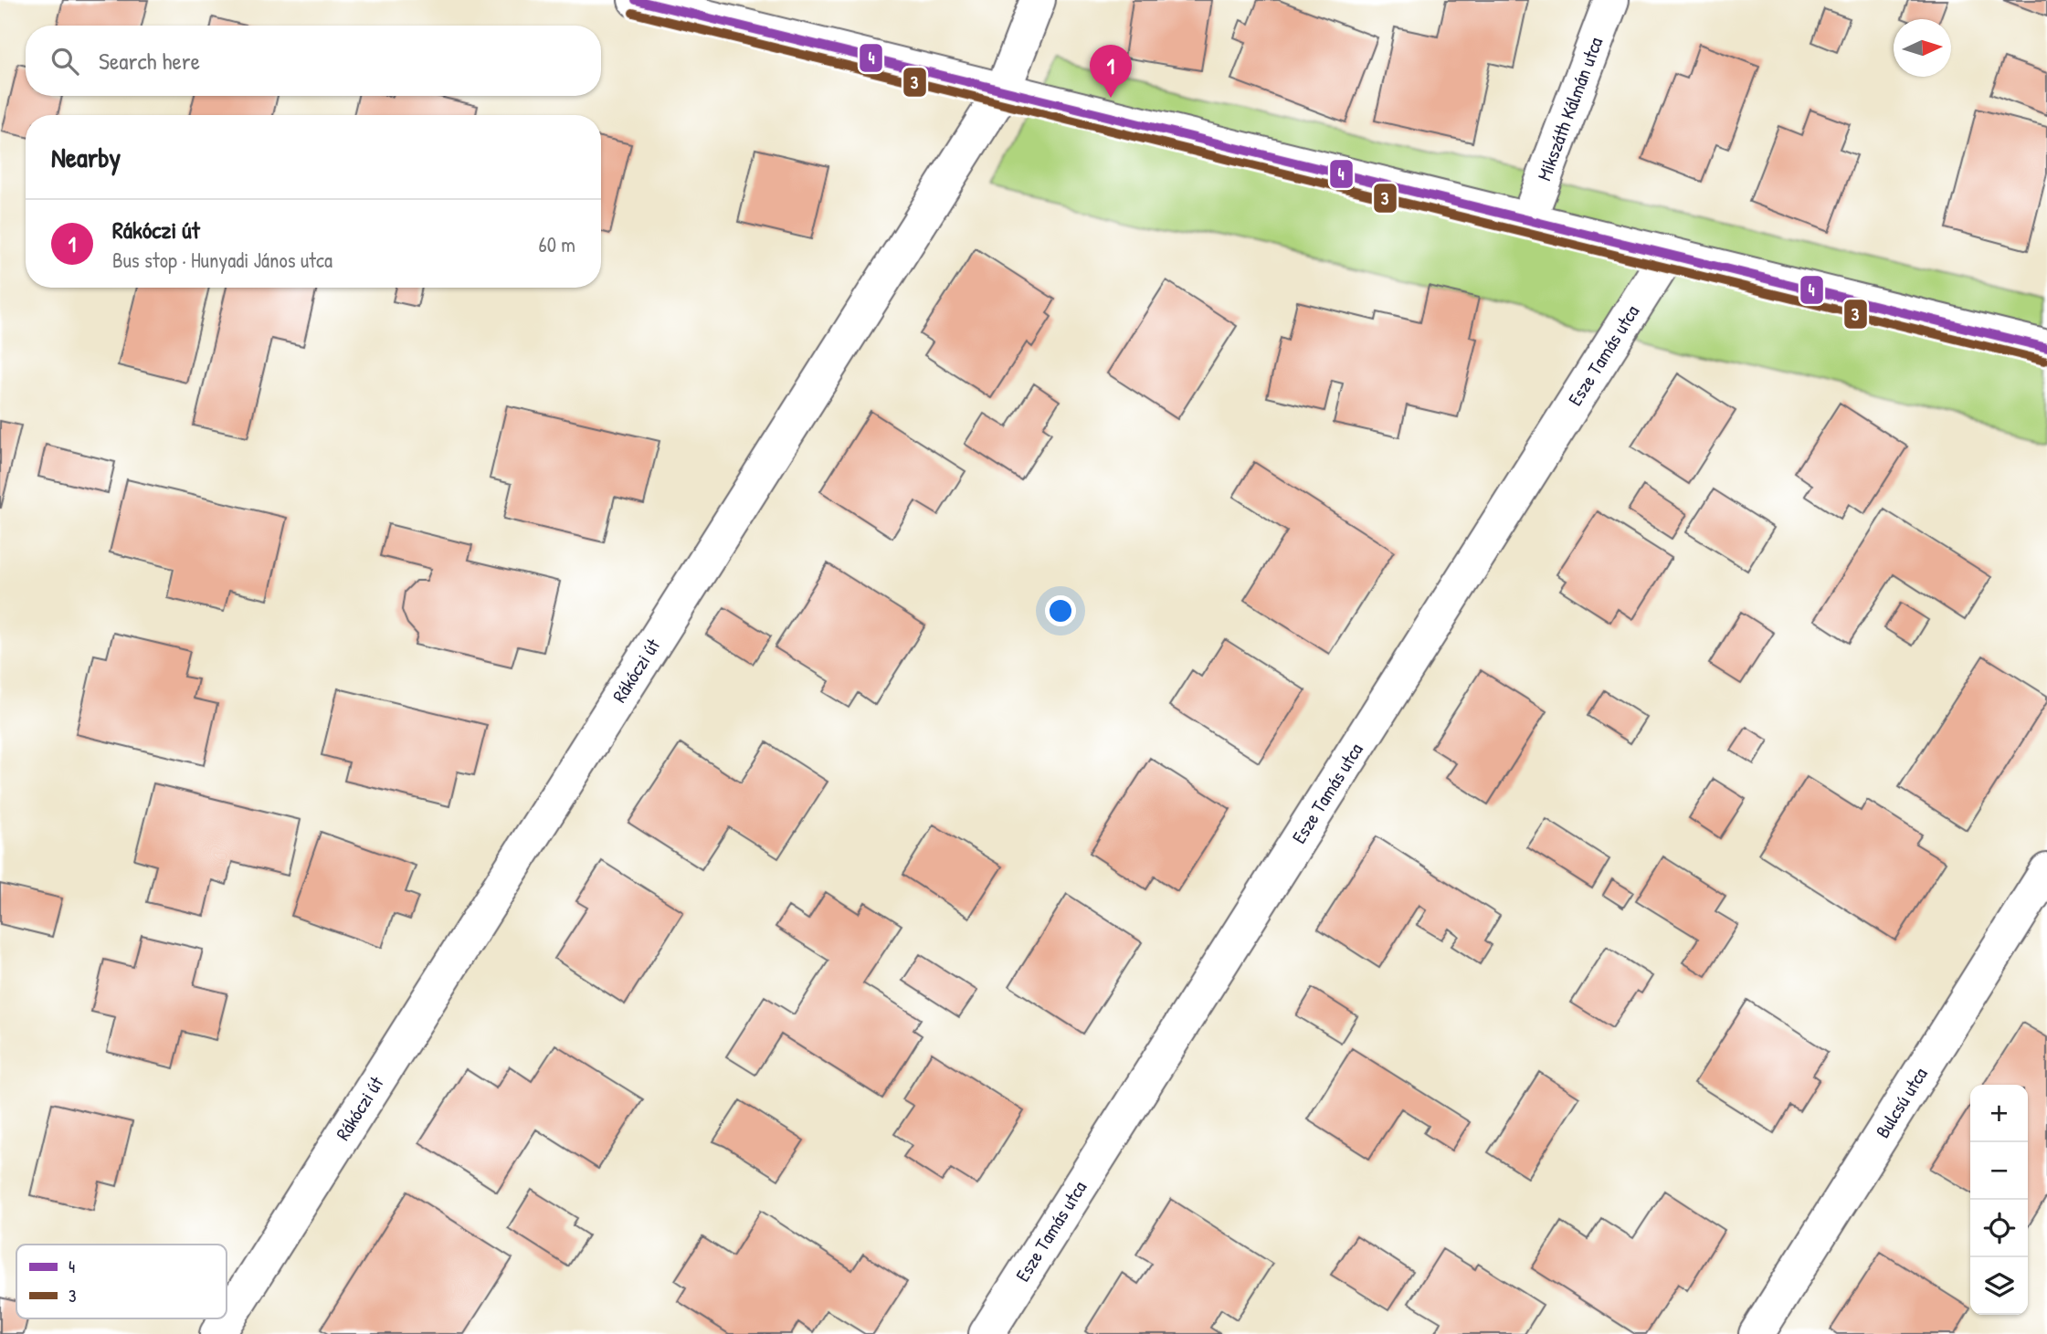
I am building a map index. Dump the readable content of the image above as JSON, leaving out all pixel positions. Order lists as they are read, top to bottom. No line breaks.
{"streets":{"street":["Mikszáth Kálmán utca","Esze Tamás utca","Rákóczi út","Bulcsú utca"]},"lines":["transit line 4","transit line 3"],"legend":["4","3"],"north":"right","page":{"search":"Search here","pins":"1","heading":"Nearby","list":[{"mark":"1","name":"Rákóczi út","note":"Bus stop · Hunyadi János utca","value":"60 m"}],"map_buttons":["+","−"]}}
